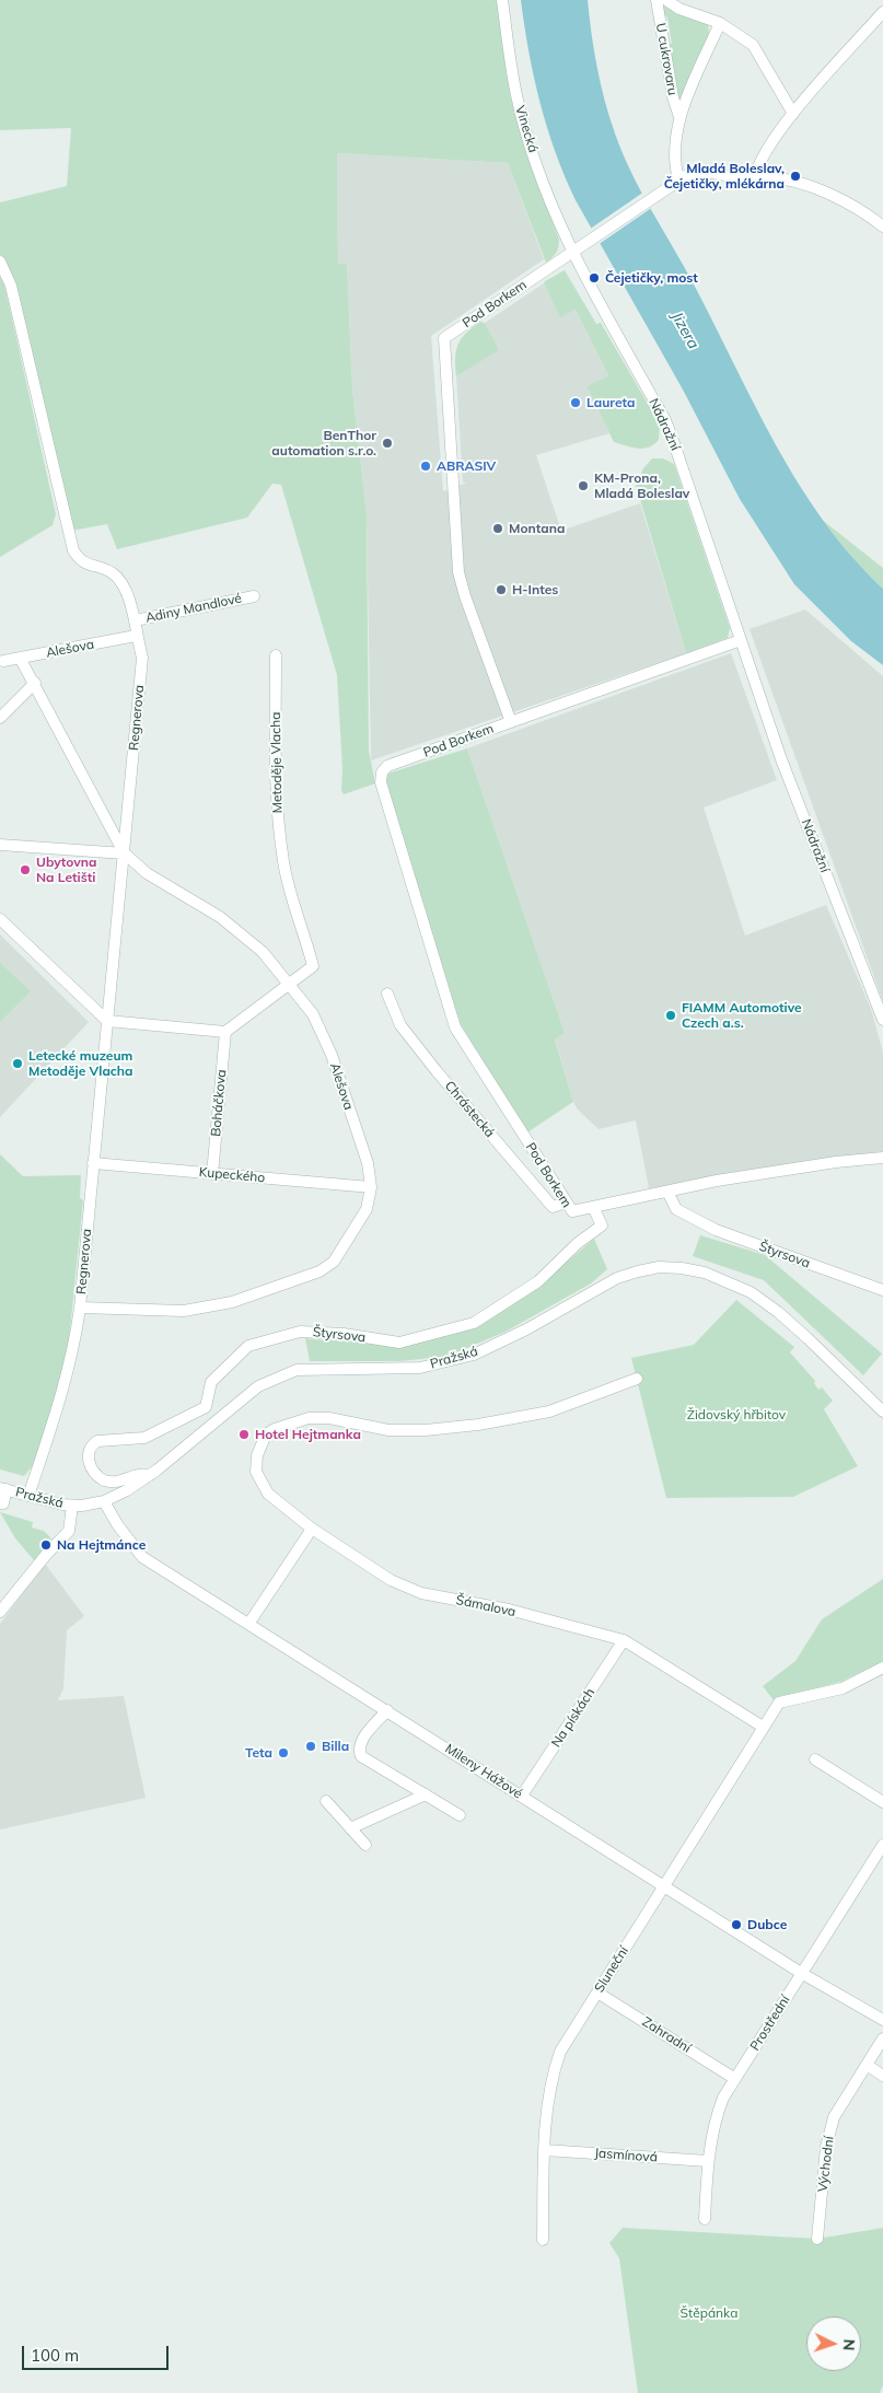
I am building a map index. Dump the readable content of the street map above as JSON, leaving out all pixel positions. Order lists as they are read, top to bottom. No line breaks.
{"streets":{"street":["U cukrovaru","Vinecká","Pod Borkem","Nádražní","Adiny Mandlové","Alešova","Regnerova","Metoděje Vlacha","Boháčkova","Chrástecká","Kupeckého","Štyrsova","Pražská","Šámalova","Na pískách","Mileny Hážové","Sluneční","Prostřední","Zahradní","Jasmínová","Východní"]},"crossings":[["Vinecká","Pod Borkem"],["Vinecká","Nádražní"],["Pod Borkem","Nádražní"],["Pod Borkem","Chrástecká"],["Adiny Mandlové","Regnerova"],["Alešova","Regnerova"],["Alešova","Metoděje Vlacha"],["Alešova","Kupeckého"],["Regnerova","Kupeckého"],["Regnerova","Pražská"],["Boháčkova","Kupeckého"],["Štyrsova","Pražská"],["Pražská","Mileny Hážové"],["Šámalova","Na pískách"],["Šámalova","Sluneční"],["Na pískách","Mileny Hážové"],["Mileny Hážové","Sluneční"],["Mileny Hážové","Prostřední"],["Sluneční","Zahradní"],["Sluneční","Jasmínová"],["Prostřední","Zahradní"],["Prostřední","Jasmínová"]],"water":["Jizera"],"parks":["Židovský hřbitov","Štěpánka"],"places":["Mladá Boleslav, Čejetičky, mlékárna","Čejetičky, most","Laureta","BenThor automation s.r.o.","ABRASIV","KM-Prona, Mladá Boleslav","Montana","H-Intes","Ubytovna Na Letišti","FIAMM Automotive Czech a.s.","Letecké muzeum Metoděje Vlacha","Hotel Hejtmanka","Na Hejtmánce","Billa","Teta","Dubce"],"scale_bar":"100 m","north":"right"}
